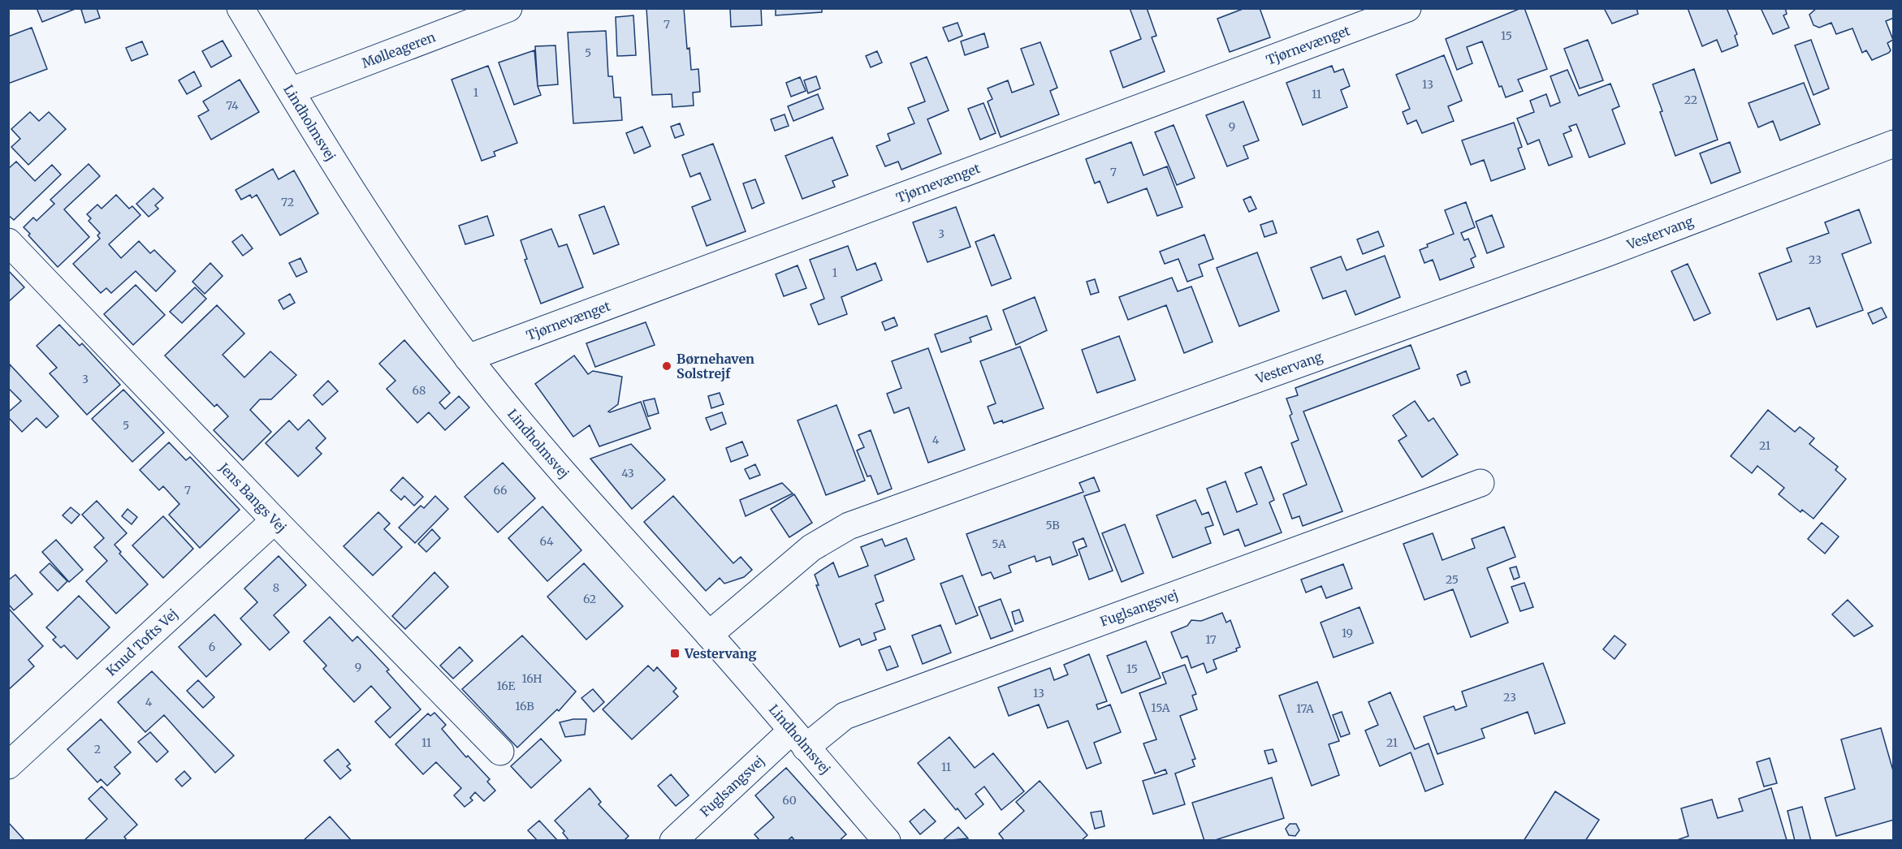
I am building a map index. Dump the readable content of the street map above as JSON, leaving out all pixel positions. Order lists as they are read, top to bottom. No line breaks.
{"streets":{"street":["Tjørnevænget","Mølleageren","Lindholmsvej","Vestervang","Jens Bangs Vej","Fuglsangsvej","Knud Tofts Vej"]},"crossings":[["Tjørnevænget","Lindholmsvej"],["Mølleageren","Lindholmsvej"],["Lindholmsvej","Vestervang"],["Lindholmsvej","Fuglsangsvej"],["Jens Bangs Vej","Knud Tofts Vej"]],"places":{"other":["Børnehaven Solstrejf"],"transit":["Vestervang"]},"house_numbers":["7","15","5","13","1","11","22","74","9","7","72","3","23","1","3","68","5","4","21","43","7","66","5B","64","5A","25","8","62","19","17","6","9","15","16H","16E","13","23","4","16B","15A","17A","11","21","2","11","60"]}
